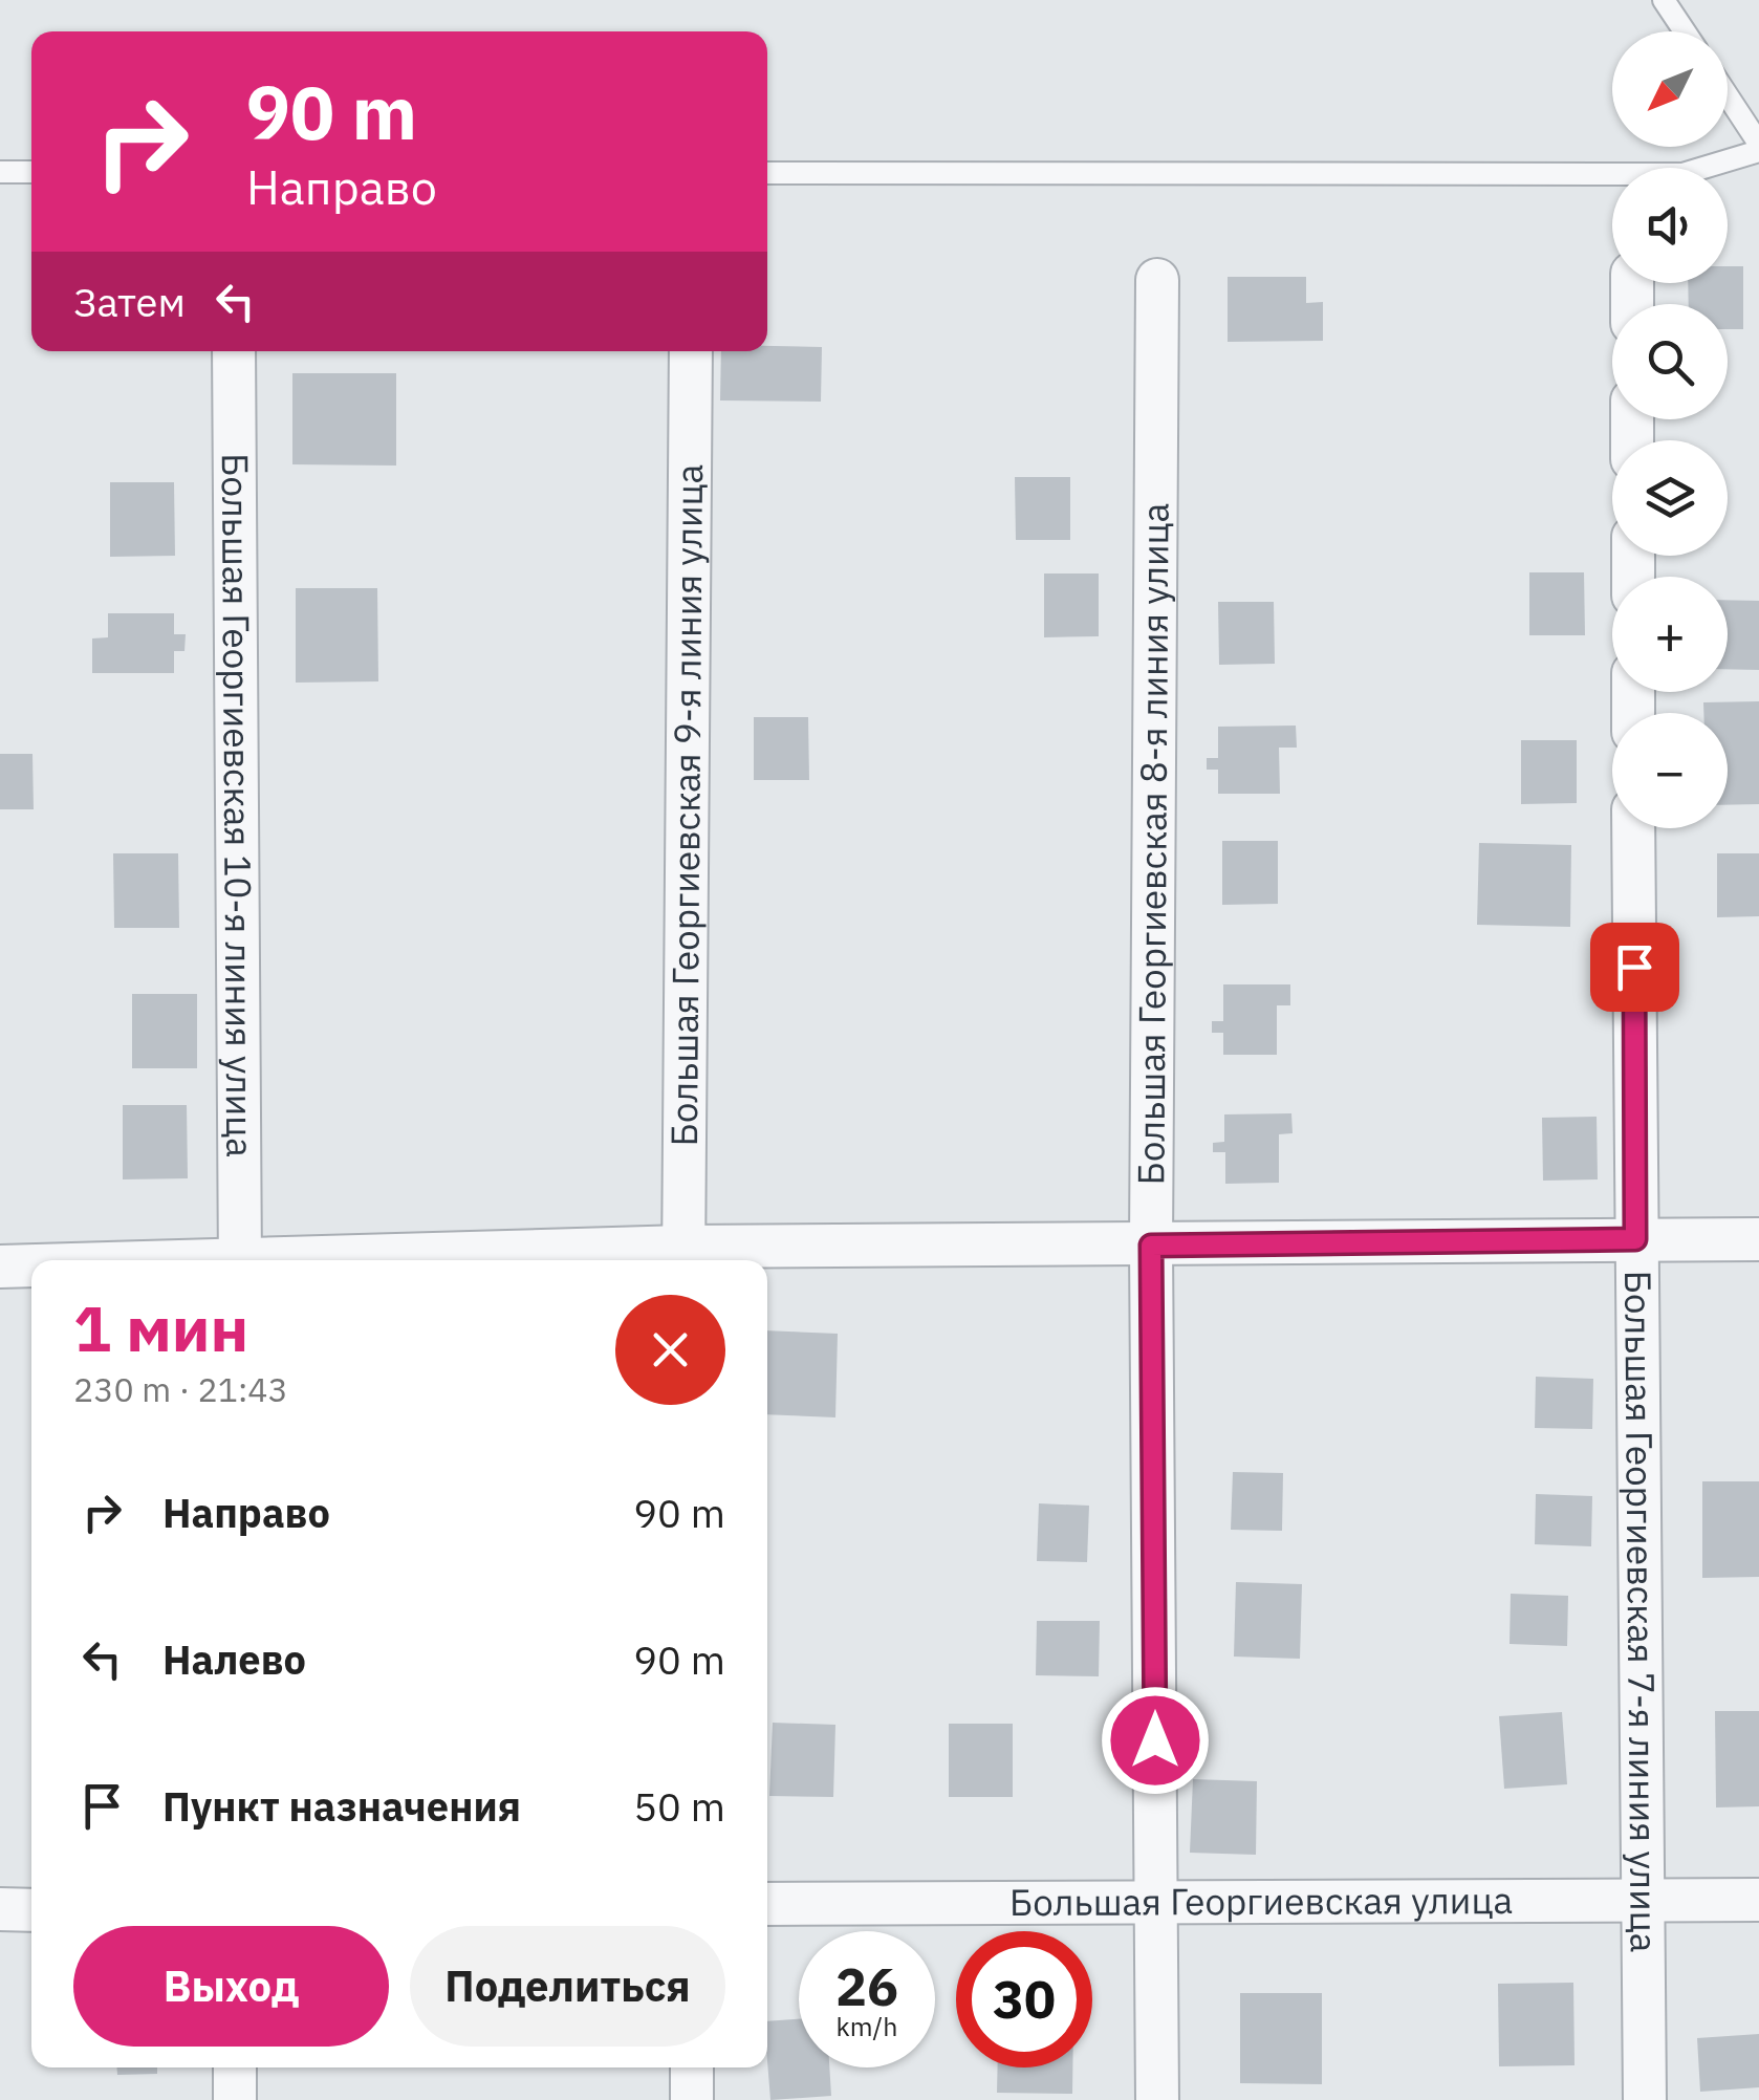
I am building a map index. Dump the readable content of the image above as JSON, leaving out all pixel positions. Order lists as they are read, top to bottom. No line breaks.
{"streets":{"street":["Большая Георгиевская 10-я линия улица","Большая Георгиевская 9-я линия улица","Большая Георгиевская 8-я линия улица","Большая Георгиевская 7-я линия улица","Большая Георгиевская улица"]},"crossings":[["Большая Георгиевская 8-я линия улица","Большая Георгиевская улица"],["Большая Георгиевская 7-я линия улица","Большая Георгиевская улица"]],"north":"bottom left","page":{"map_buttons":["+","−"],"turn":["90 m","Направо"],"then":"Затем","heading":["1 мин","230 m · 21:43"],"list":[{"name":"Направо","value":"90 m"},{"name":"Налево","value":"90 m"},{"name":"Пункт назначения","value":"50 m"}],"buttons":["Выход","Поделиться"],"speed":"26 km/h","limit":"30"}}
